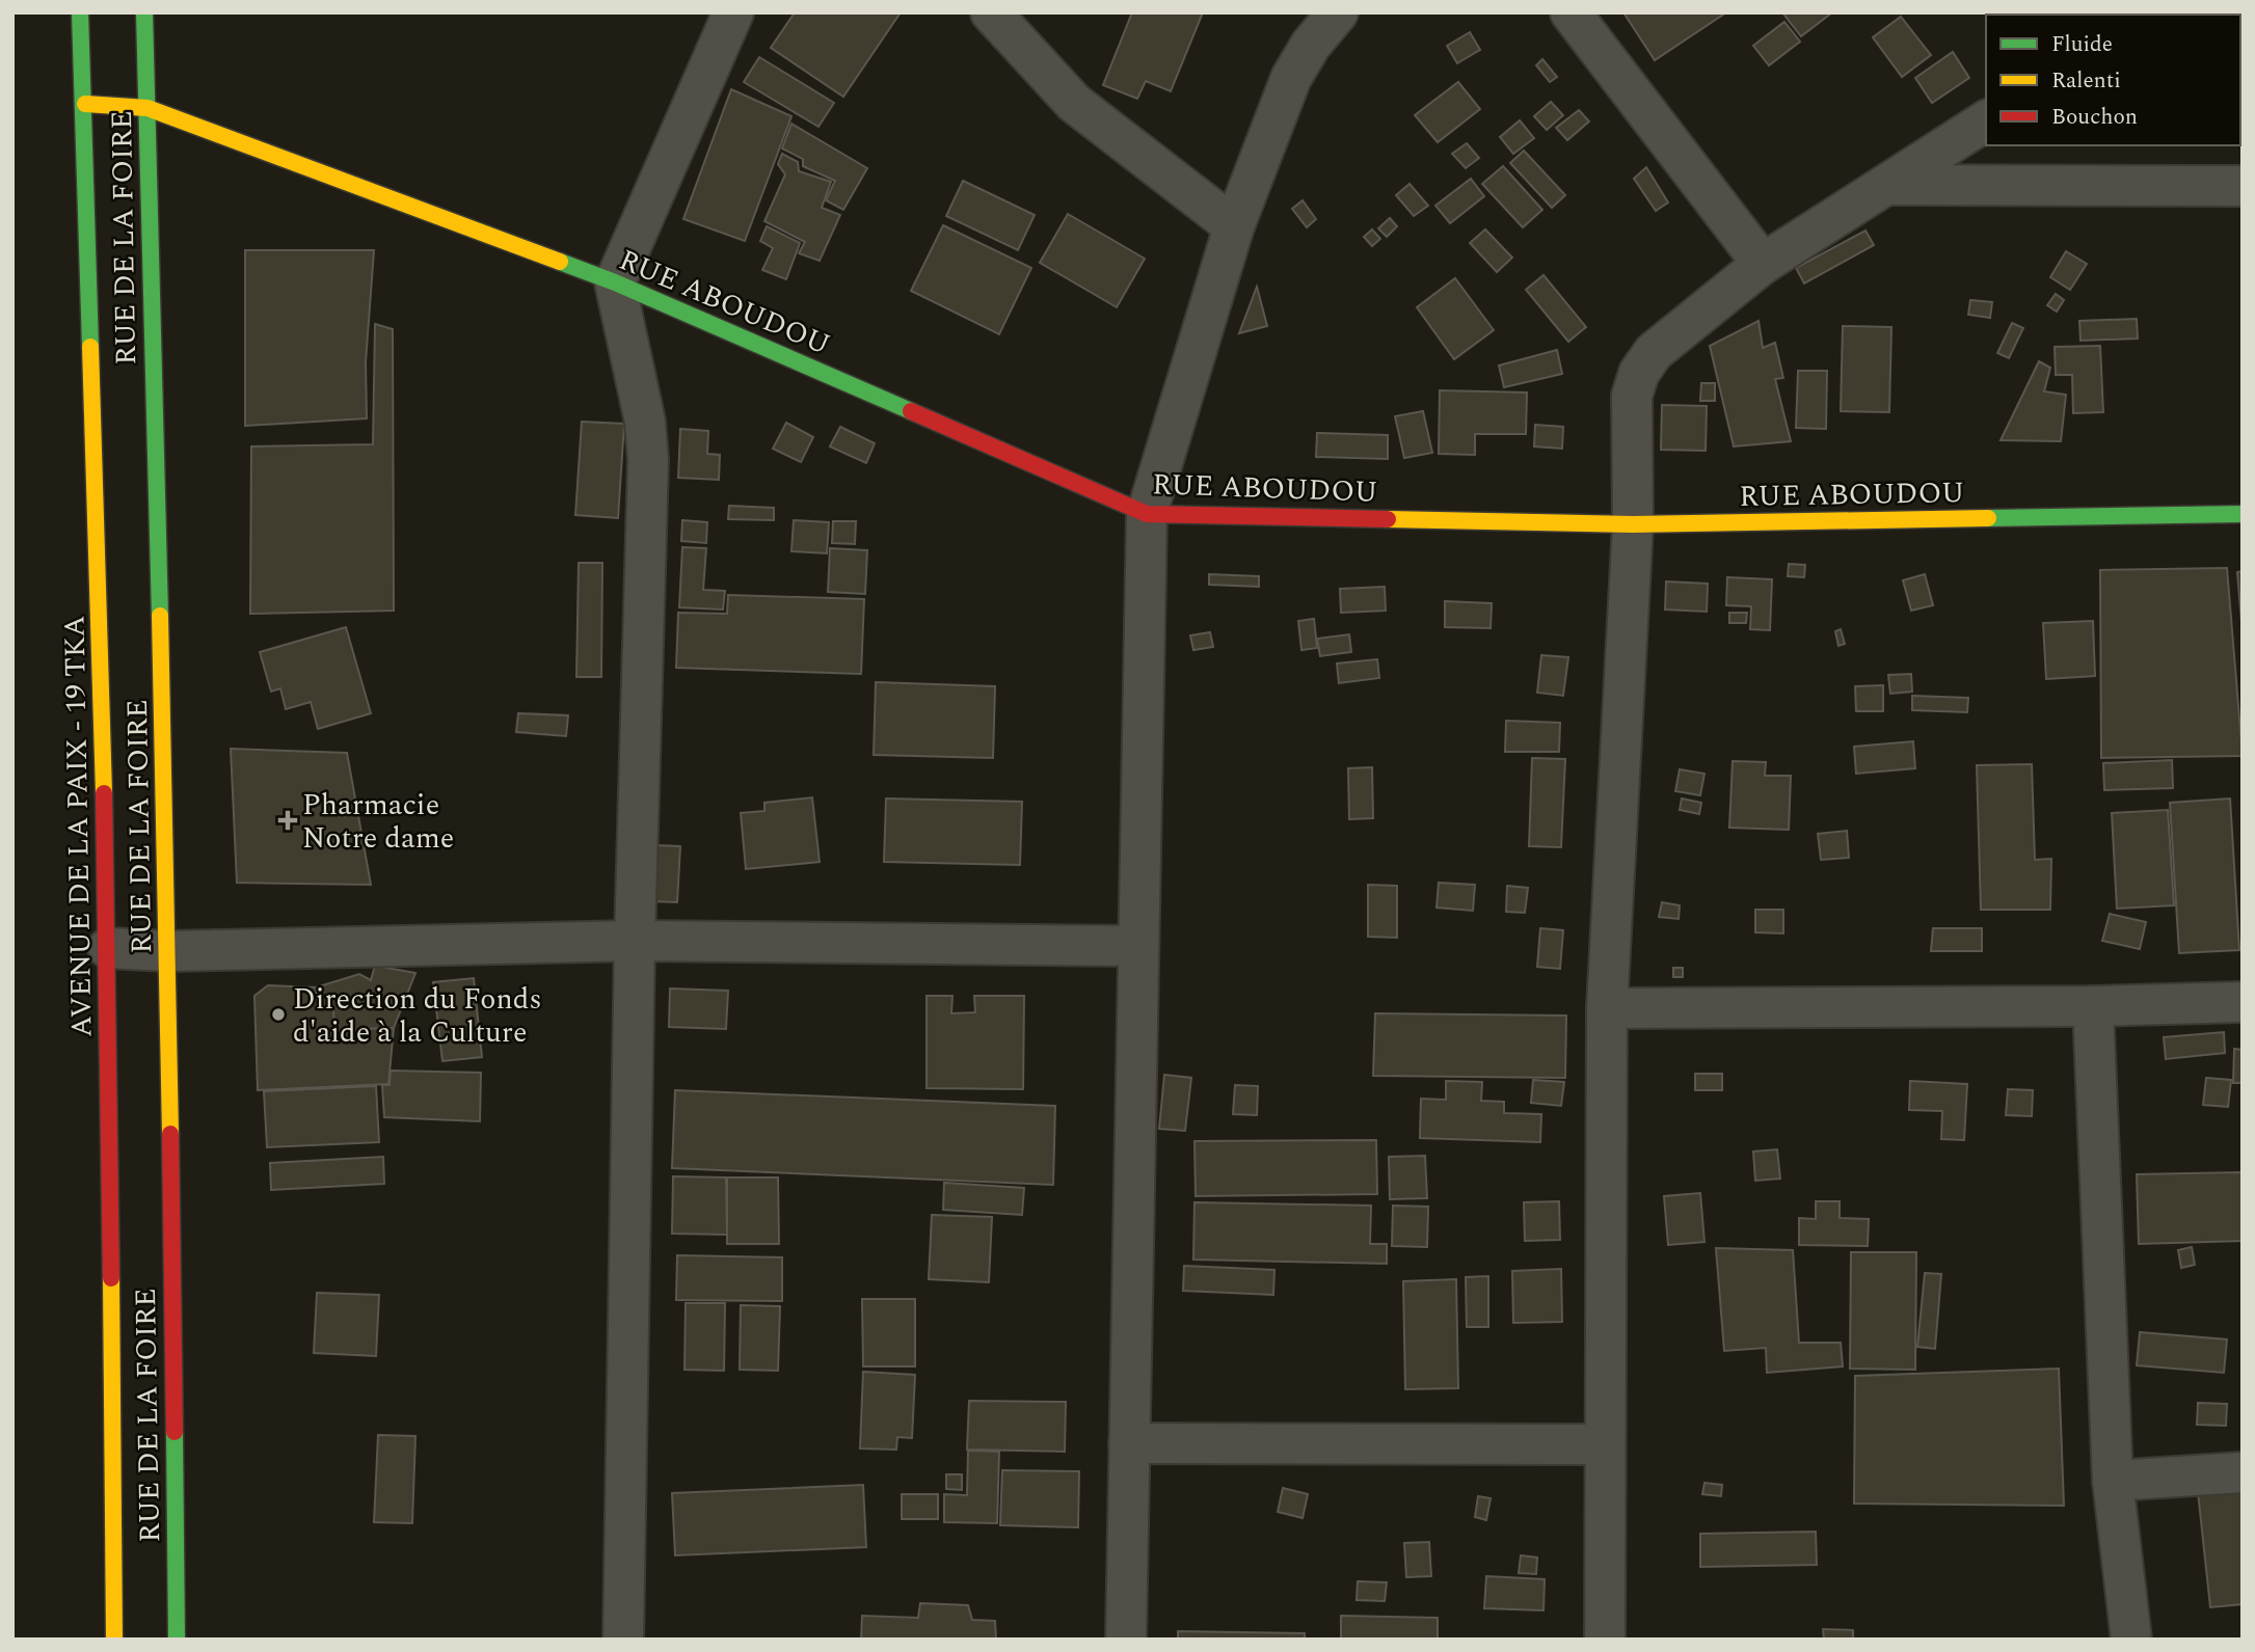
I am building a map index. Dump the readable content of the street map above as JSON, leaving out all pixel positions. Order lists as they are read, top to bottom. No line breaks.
{"streets":{"main road":["RUE DE LA FOIRE","RUE ABOUDOU","AVENUE DE LA PAIX - 19 TKA"]},"crossings":[["RUE DE LA FOIRE","RUE ABOUDOU"],["RUE ABOUDOU","AVENUE DE LA PAIX - 19 TKA"]],"places":{"health":["Pharmacie Notre dame"],"other":["Direction du Fonds d'aide à la Culture"]},"legend":["Fluide","Ralenti","Bouchon"]}
